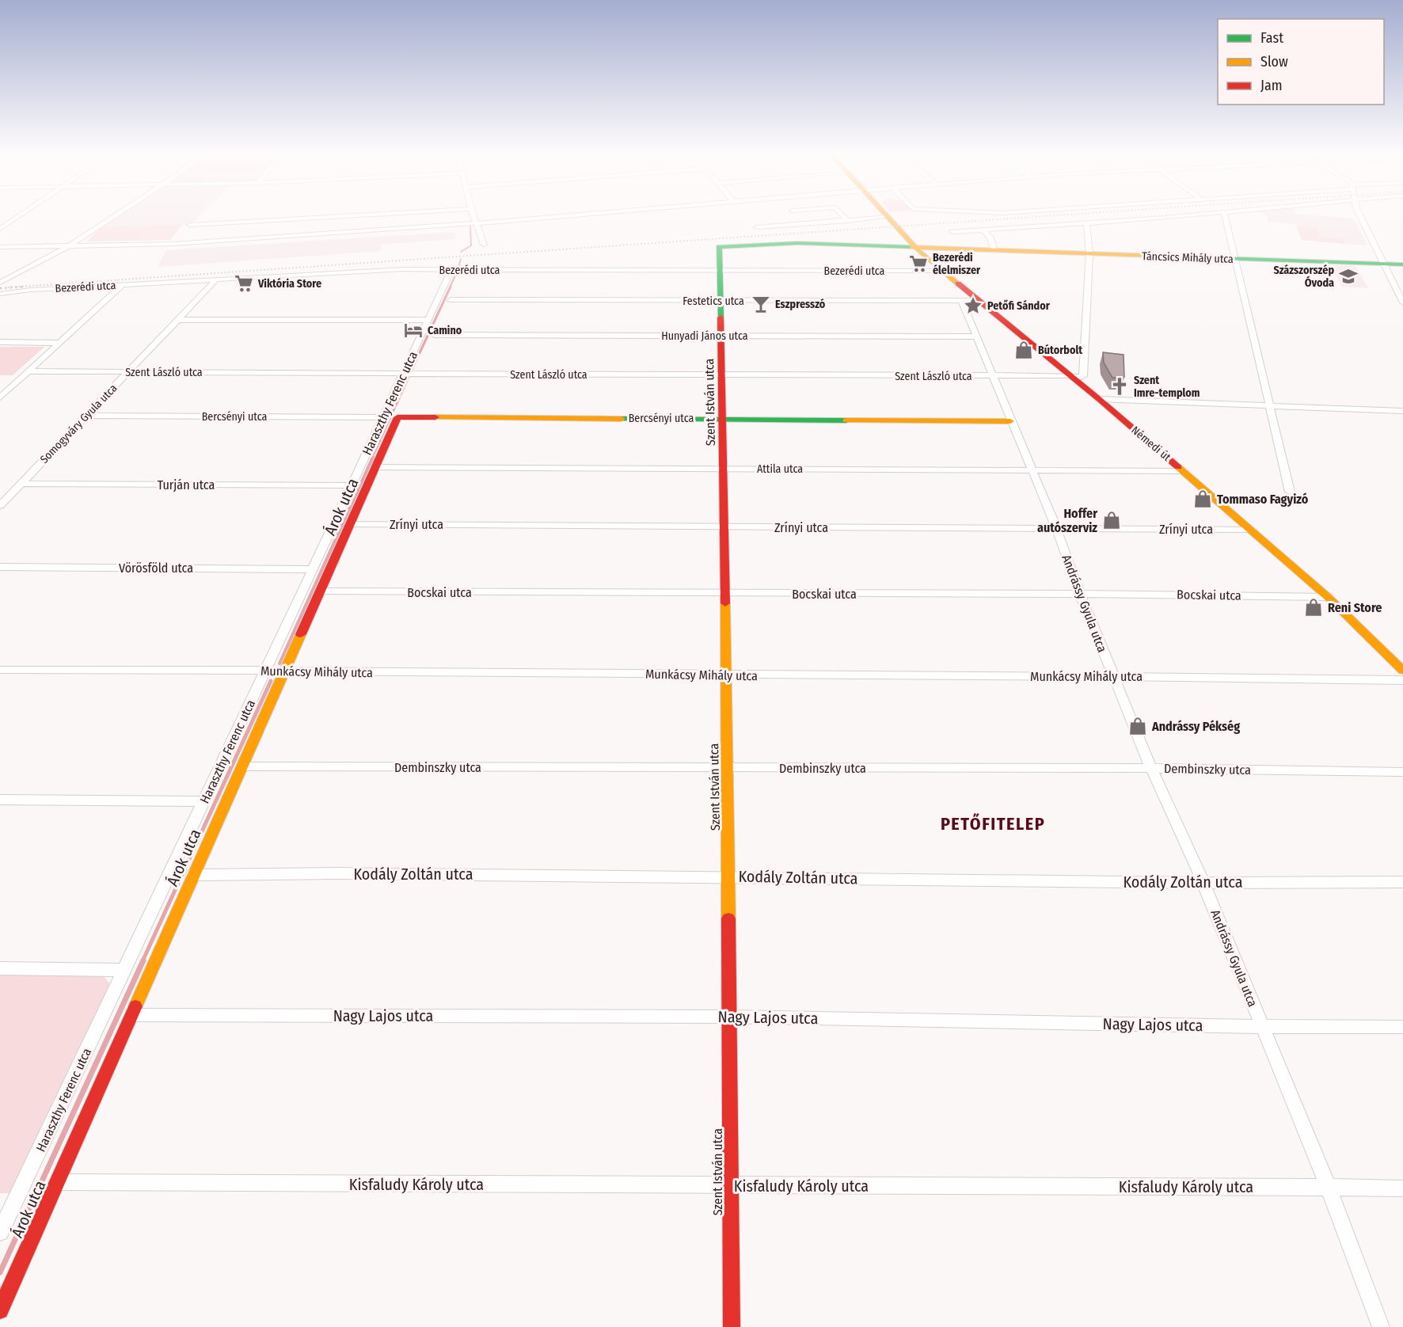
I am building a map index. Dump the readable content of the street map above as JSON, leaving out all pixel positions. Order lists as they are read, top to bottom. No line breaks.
{"streets":{"street":["Táncsics Mihály utca","Bezerédi utca","Festetics utca","Hunyadi János utca","Szent László utca","Szent István utca","Haraszthy Ferenc utca","Bercsényi utca","Somogyváry Gyula utca","Némedi út","Attila utca","Turján utca","Árok utca","Zrínyi utca","Vörösföld utca","Bocskai utca","Andrássy Gyula utca","Munkácsy Mihály utca","Dembinszky utca","Kodály Zoltán utca","Nagy Lajos utca","Kisfaludy Károly utca"]},"crossings":[["Táncsics Mihály utca","Szent István utca"],["Táncsics Mihály utca","Némedi út"],["Bezerédi utca","Szent István utca"],["Bezerédi utca","Haraszthy Ferenc utca"],["Bezerédi utca","Somogyváry Gyula utca"],["Bezerédi utca","Némedi út"],["Festetics utca","Szent István utca"],["Festetics utca","Némedi út"],["Festetics utca","Andrássy Gyula utca"],["Hunyadi János utca","Szent István utca"],["Hunyadi János utca","Andrássy Gyula utca"],["Szent László utca","Szent István utca"],["Szent László utca","Haraszthy Ferenc utca"],["Szent László utca","Somogyváry Gyula utca"],["Szent László utca","Némedi út"],["Szent László utca","Andrássy Gyula utca"],["Szent István utca","Bercsényi utca"],["Szent István utca","Attila utca"],["Szent István utca","Zrínyi utca"],["Szent István utca","Bocskai utca"],["Szent István utca","Munkácsy Mihály utca"],["Szent István utca","Dembinszky utca"],["Szent István utca","Kodály Zoltán utca"],["Szent István utca","Nagy Lajos utca"],["Szent István utca","Kisfaludy Károly utca"],["Haraszthy Ferenc utca","Bercsényi utca"],["Haraszthy Ferenc utca","Turján utca"],["Haraszthy Ferenc utca","Vörösföld utca"],["Haraszthy Ferenc utca","Munkácsy Mihály utca"],["Bercsényi utca","Somogyváry Gyula utca"],["Bercsényi utca","Árok utca"],["Bercsényi utca","Andrássy Gyula utca"],["Somogyváry Gyula utca","Turján utca"],["Némedi út","Attila utca"],["Némedi út","Zrínyi utca"],["Némedi út","Bocskai utca"],["Attila utca","Árok utca"],["Attila utca","Andrássy Gyula utca"],["Árok utca","Zrínyi utca"],["Árok utca","Bocskai utca"],["Árok utca","Munkácsy Mihály utca"],["Árok utca","Dembinszky utca"],["Árok utca","Kodály Zoltán utca"],["Árok utca","Nagy Lajos utca"],["Árok utca","Kisfaludy Károly utca"],["Zrínyi utca","Andrássy Gyula utca"],["Bocskai utca","Andrássy Gyula utca"],["Andrássy Gyula utca","Munkácsy Mihály utca"],["Andrássy Gyula utca","Dembinszky utca"],["Andrássy Gyula utca","Kodály Zoltán utca"],["Andrássy Gyula utca","Nagy Lajos utca"],["Andrássy Gyula utca","Kisfaludy Károly utca"]],"districts":["PETŐFITELEP"],"places":{"supermarket":["Bezerédi élelmiszer","Viktória Store"],"school or university":["Százszorszép Óvoda"],"bar":["Eszpresszó"],"place":["Petőfi Sándor"],"hotel":["Camino"],"shop":["Bútorbolt","Tommaso Fagyizó","Hoffer autószerviz","Reni Store","Andrássy Pékség"],"church":["Szent Imre-templom"]},"legend":["Fast","Slow","Jam"]}
